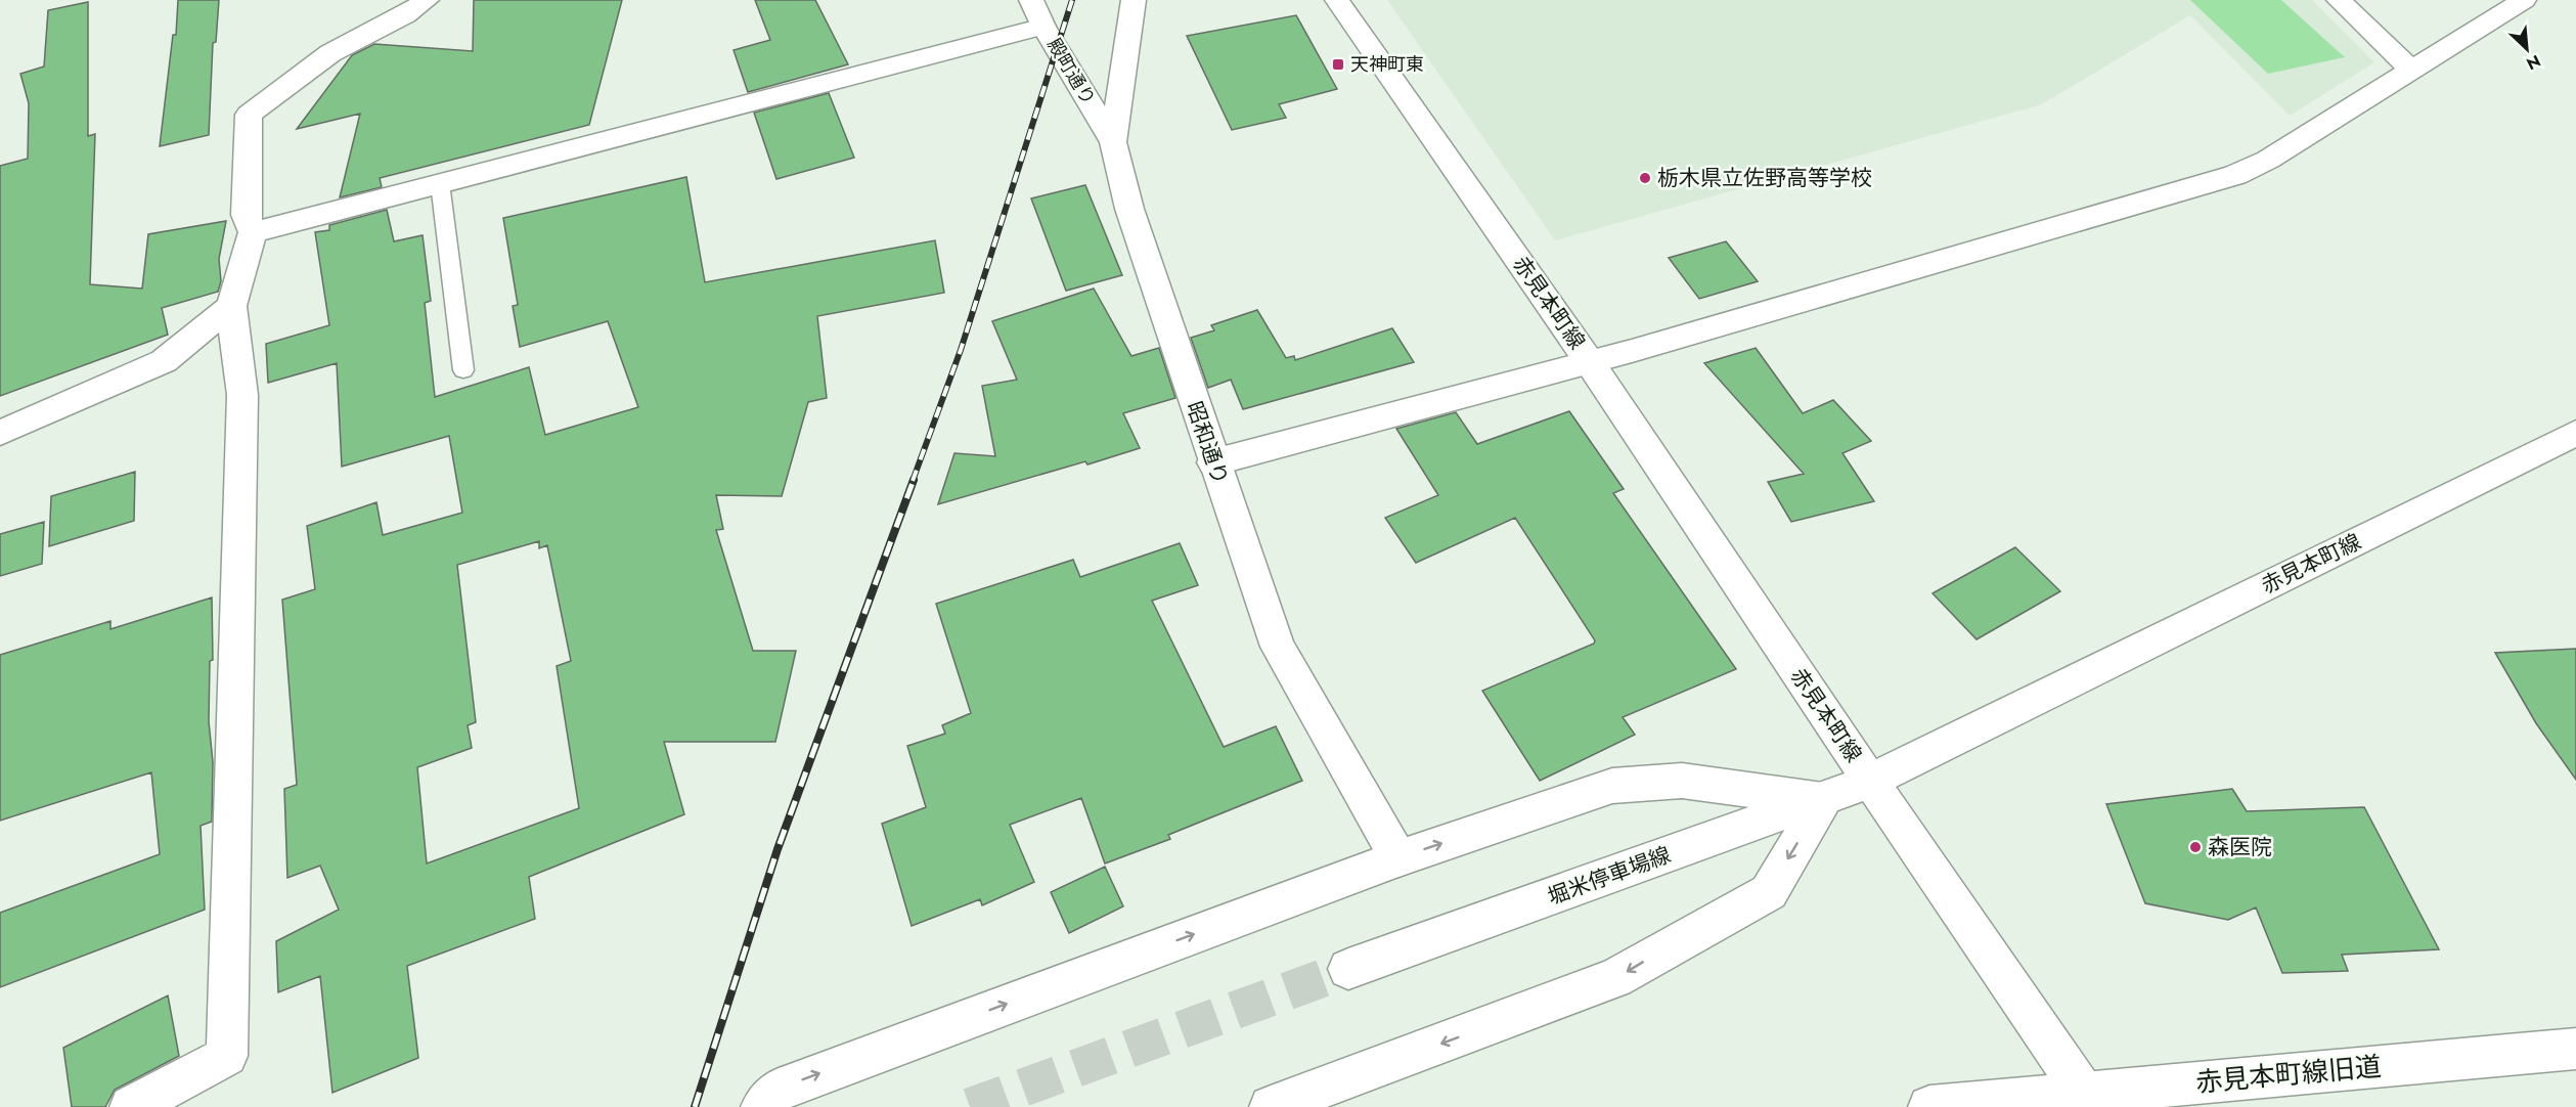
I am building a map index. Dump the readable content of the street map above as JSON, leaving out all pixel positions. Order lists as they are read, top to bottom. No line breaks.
{"streets":{"street":["殿町通り","赤見本町線","昭和通り","堀米停車場線","赤見本町線旧道"]},"crossings":[["殿町通り","昭和通り"],["赤見本町線","堀米停車場線"]],"places":{"transit":["天神町東"],"other":["栃木県立佐野高等学校","森医院"]},"north":"bottom right"}
